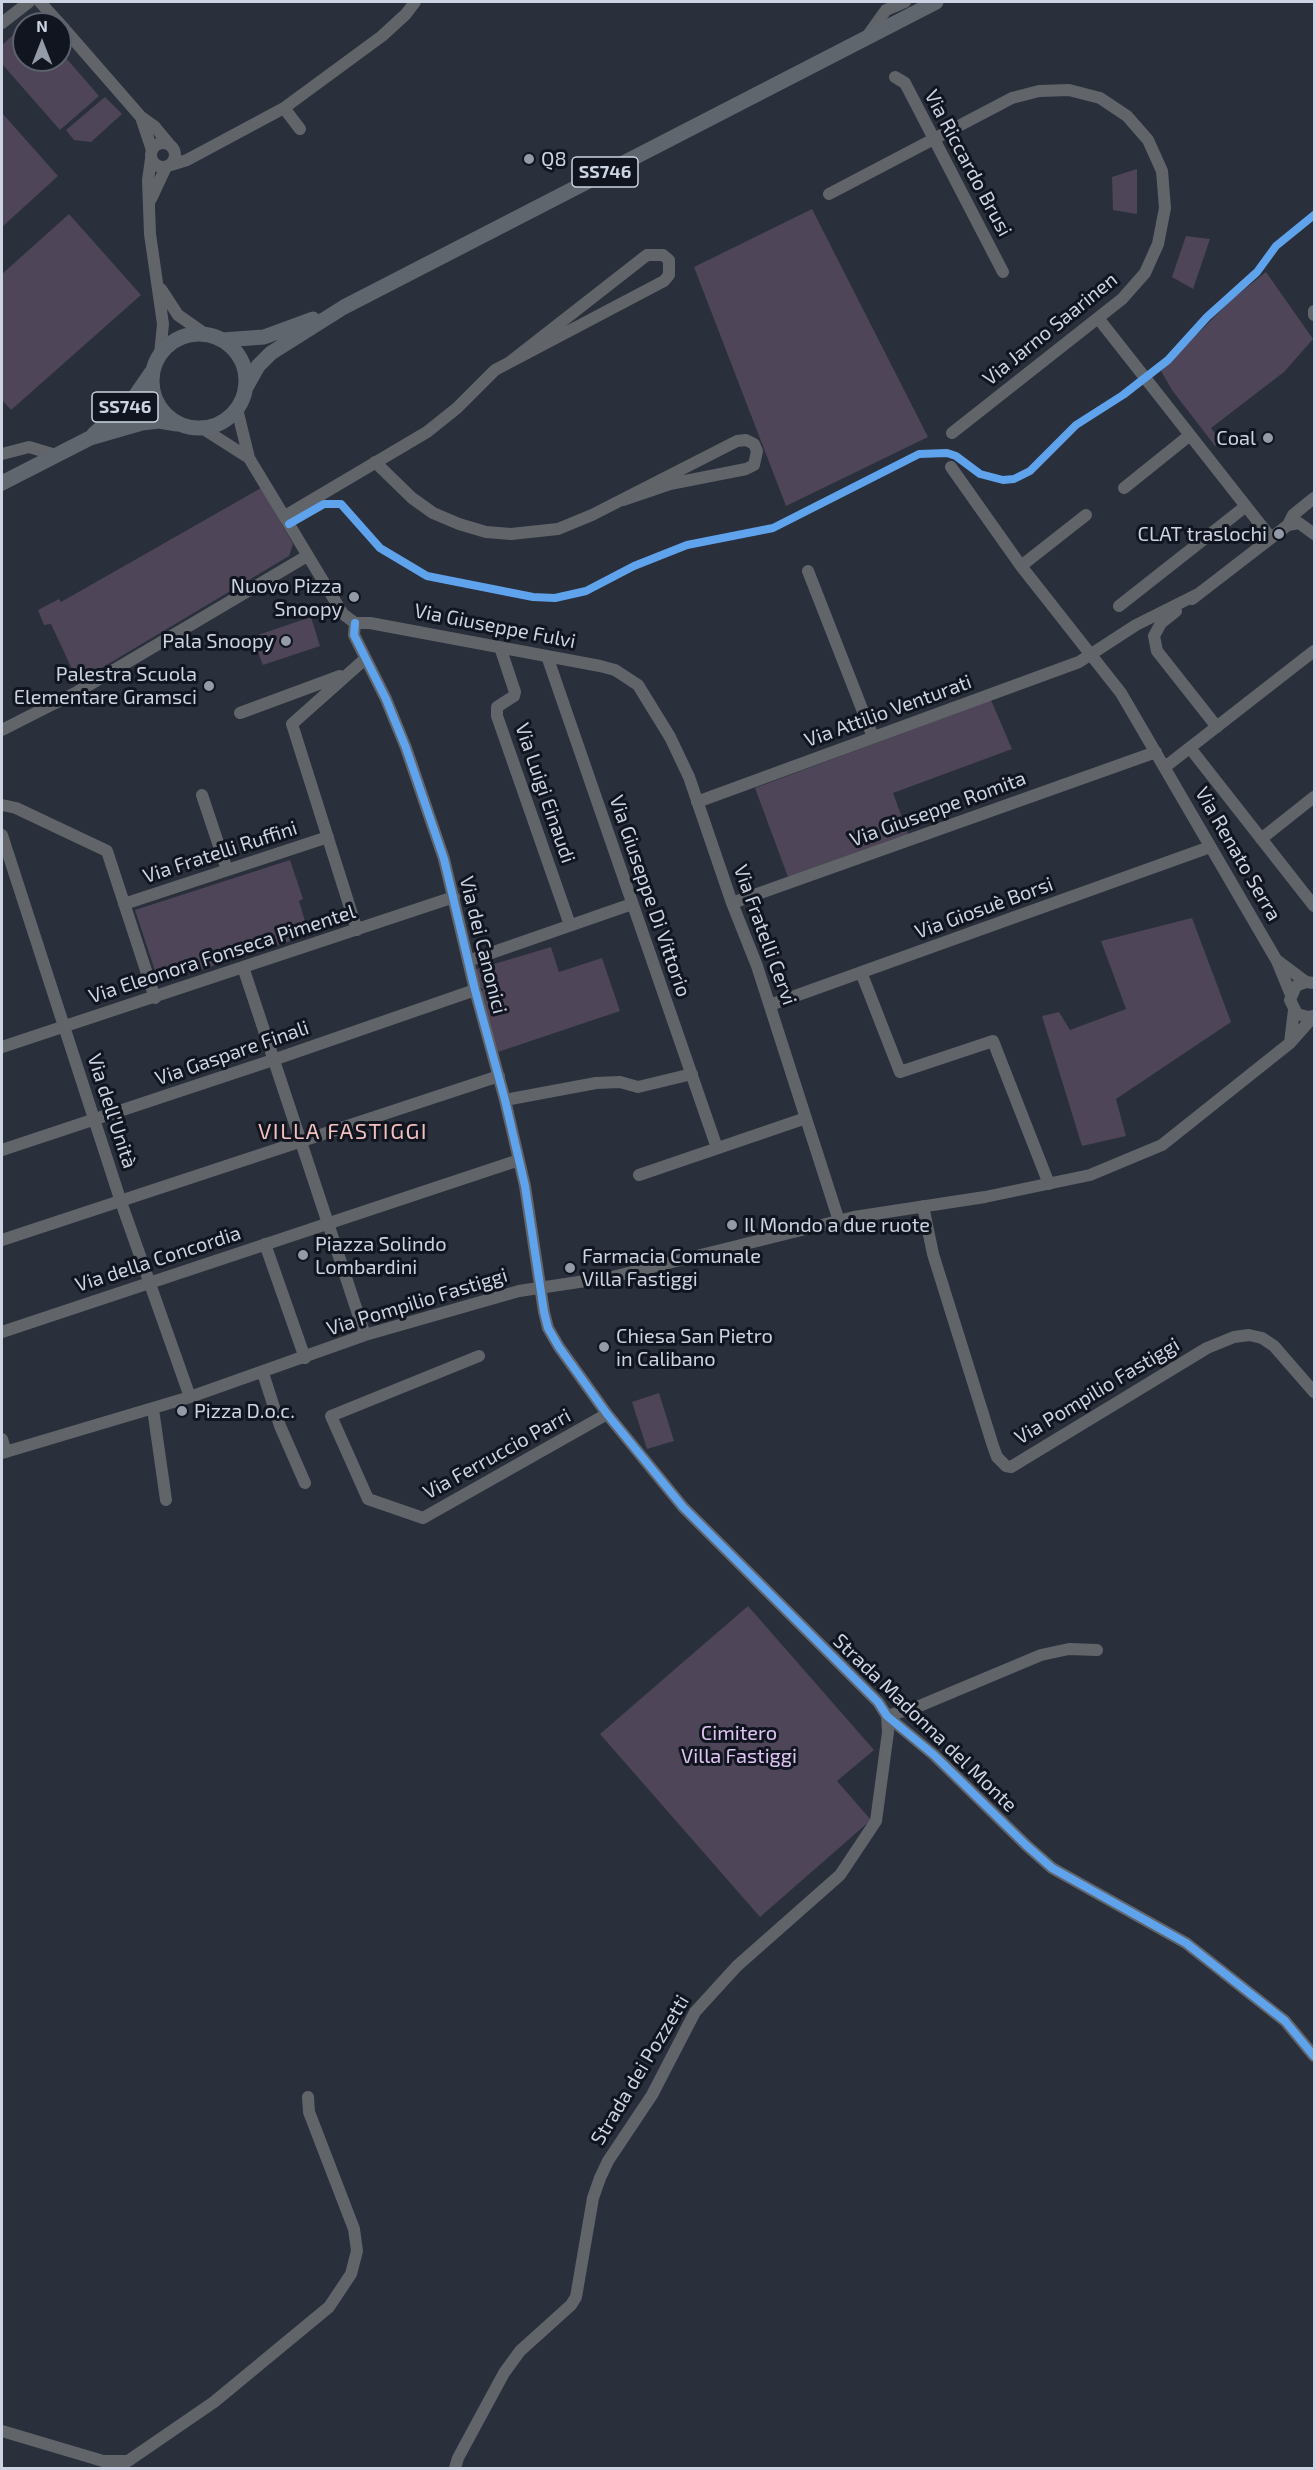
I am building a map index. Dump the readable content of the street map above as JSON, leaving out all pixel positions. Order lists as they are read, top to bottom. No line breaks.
{"streets":{"main road":["SS746"],"street":["Via Riccardo Brusi","Via Jarno Saarinen","Via Giuseppe Fulvi","Via Attilio Venturati","Via Luigi Einaudi","Via Giuseppe Romita","Via Fratelli Ruffini","Via Renato Serra","Via Giuseppe Di Vittorio","Via Giosuè Borsi","Via Fratelli Cervi","Via dei Canonici","Via Eleonora Fonseca Pimentel","Via Gaspare Finali","Via dell'Unità","Via della Concordia","Via Pompilio Fastiggi","Via Ferruccio Parri","Strada Madonna del Monte","Strada dei Pozzetti"]},"crossings":[["Via Riccardo Brusi","Via Jarno Saarinen"],["SS746","Via dei Canonici"],["Via Giuseppe Fulvi","Via Luigi Einaudi"],["Via Giuseppe Fulvi","Via Giuseppe Di Vittorio"],["Via Giuseppe Fulvi","Via Fratelli Cervi"],["Via Giuseppe Fulvi","Via dei Canonici"],["Via Attilio Venturati","Via Renato Serra"],["Via Attilio Venturati","Via Fratelli Cervi"],["Via Giuseppe Romita","Via Renato Serra"],["Via Giuseppe Romita","Via Fratelli Cervi"],["Via Renato Serra","Via Giosuè Borsi"],["Via Giosuè Borsi","Via Fratelli Cervi"],["Via Fratelli Cervi","Via Pompilio Fastiggi"],["Via dei Canonici","Via Eleonora Fonseca Pimentel"],["Via dei Canonici","Via Gaspare Finali"],["Via dei Canonici","Via della Concordia"],["Via dei Canonici","Via Pompilio Fastiggi"],["Via dei Canonici","Strada Madonna del Monte"],["Via Eleonora Fonseca Pimentel","Via dell'Unità"],["Via Gaspare Finali","Via dell'Unità"],["Via dell'Unità","Via della Concordia"],["Via dell'Unità","Via Pompilio Fastiggi"],["Via Pompilio Fastiggi","Strada Madonna del Monte"],["Via Ferruccio Parri","Strada Madonna del Monte"],["Strada Madonna del Monte","Strada dei Pozzetti"]],"districts":["VILLA FASTIGGI"],"parks":["Cimitero Villa Fastiggi"],"places":["Q8","Coal","CLAT traslochi","Nuovo Pizza Snoopy","Pala Snoopy","Palestra Scuola Elementare Gramsci","Il Mondo a due ruote","Piazza Solindo Lombardini","Farmacia Comunale Villa Fastiggi","Chiesa San Pietro in Calibano","Pizza D.o.c."],"north":"top"}
